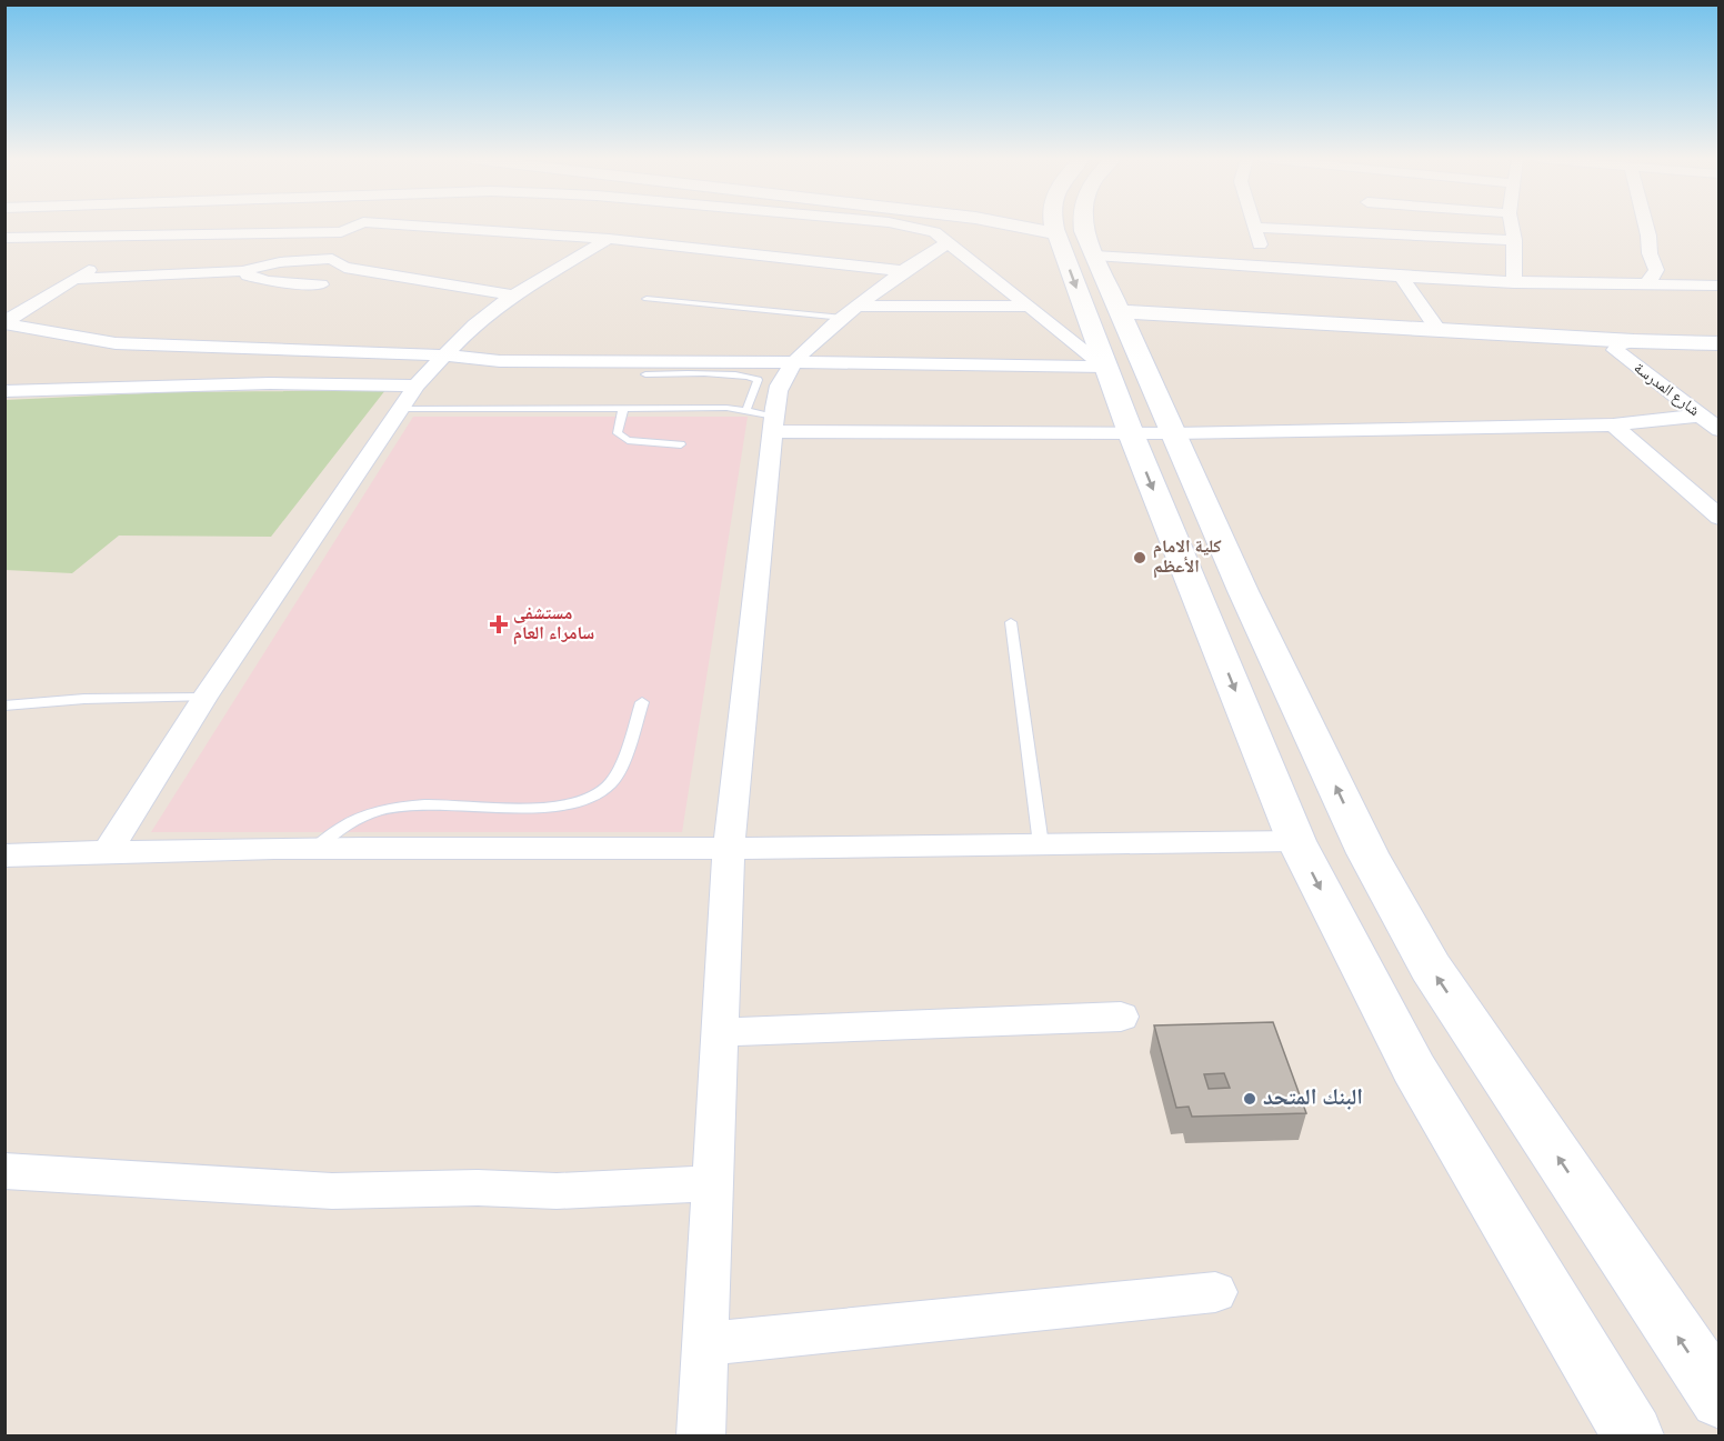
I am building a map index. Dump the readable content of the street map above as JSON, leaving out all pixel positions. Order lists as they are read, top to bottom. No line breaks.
{"streets":{"street":["شارع المدرسة"]},"places":{"other":["كلية الامام الأعظم","البنك المتحد"],"health":["مستشفى سامراء العام"]}}
